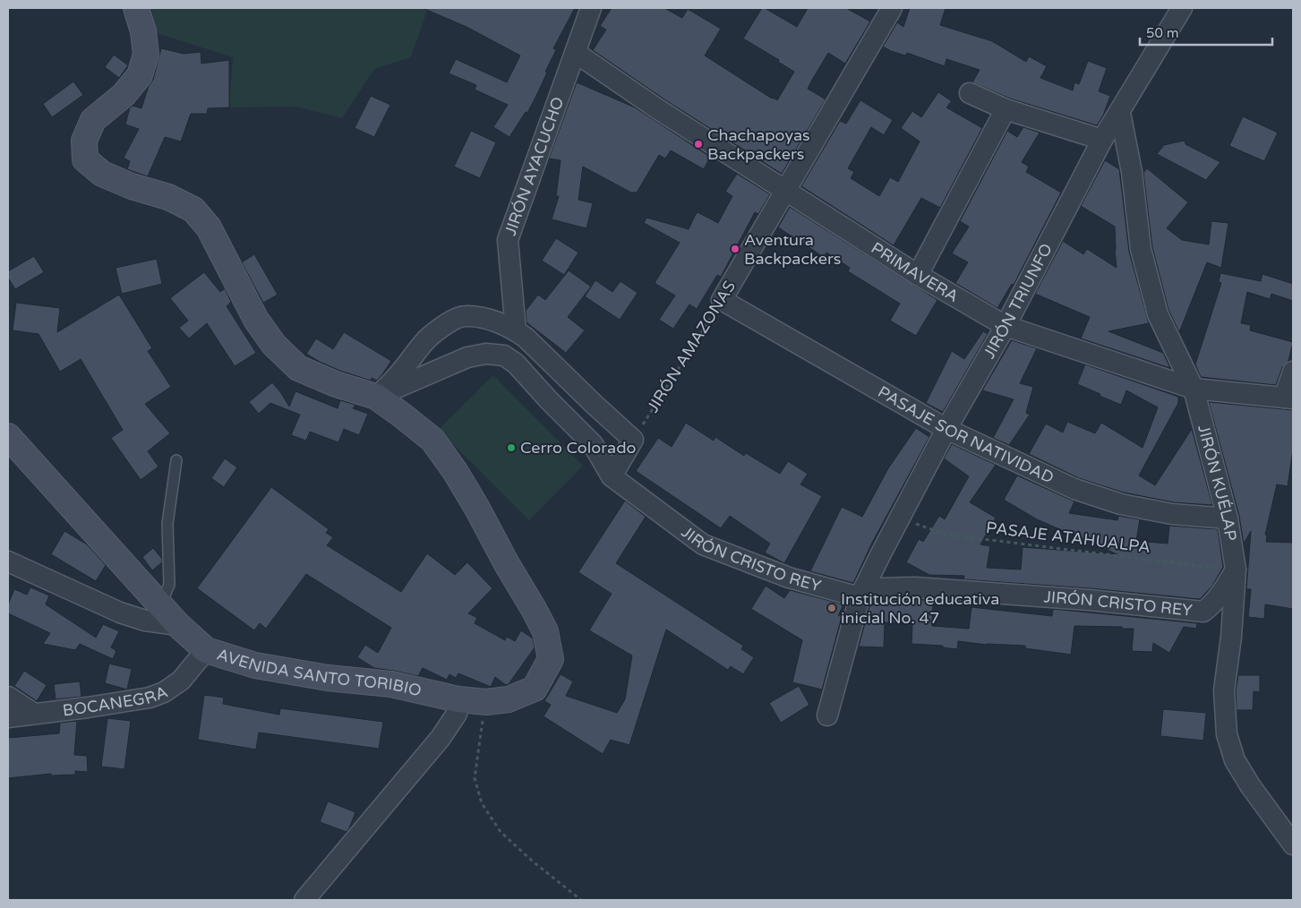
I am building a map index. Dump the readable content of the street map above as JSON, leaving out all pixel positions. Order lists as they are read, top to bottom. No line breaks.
{"streets":{"main road":["AVENIDA SANTO TORIBIO"],"street":["JIRÓN AYACUCHO","PRIMAVERA","JIRÓN TRIUNFO","JIRÓN AMAZONAS","PASAJE SOR NATIVIDAD","JIRÓN KUÉLAP","JIRÓN CRISTO REY","BOCANEGRA"],"path":["PASAJE ATAHUALPA"]},"crossings":[["JIRÓN AYACUCHO","PRIMAVERA"],["PRIMAVERA","JIRÓN TRIUNFO"],["PRIMAVERA","JIRÓN AMAZONAS"],["PRIMAVERA","JIRÓN KUÉLAP"],["JIRÓN TRIUNFO","PASAJE SOR NATIVIDAD"],["JIRÓN TRIUNFO","JIRÓN KUÉLAP"],["JIRÓN TRIUNFO","PASAJE ATAHUALPA"],["JIRÓN TRIUNFO","JIRÓN CRISTO REY"],["JIRÓN AMAZONAS","PASAJE SOR NATIVIDAD"],["PASAJE SOR NATIVIDAD","JIRÓN KUÉLAP"],["JIRÓN KUÉLAP","PASAJE ATAHUALPA"],["JIRÓN KUÉLAP","JIRÓN CRISTO REY"],["PASAJE ATAHUALPA","JIRÓN CRISTO REY"],["JIRÓN CRISTO REY","AVENIDA SANTO TORIBIO"],["AVENIDA SANTO TORIBIO","BOCANEGRA"]],"places":["Chachapoyas Backpackers","Aventura Backpackers","Cerro Colorado","Institución educativa inicial No. 47"],"scale_bar":"50 m"}
